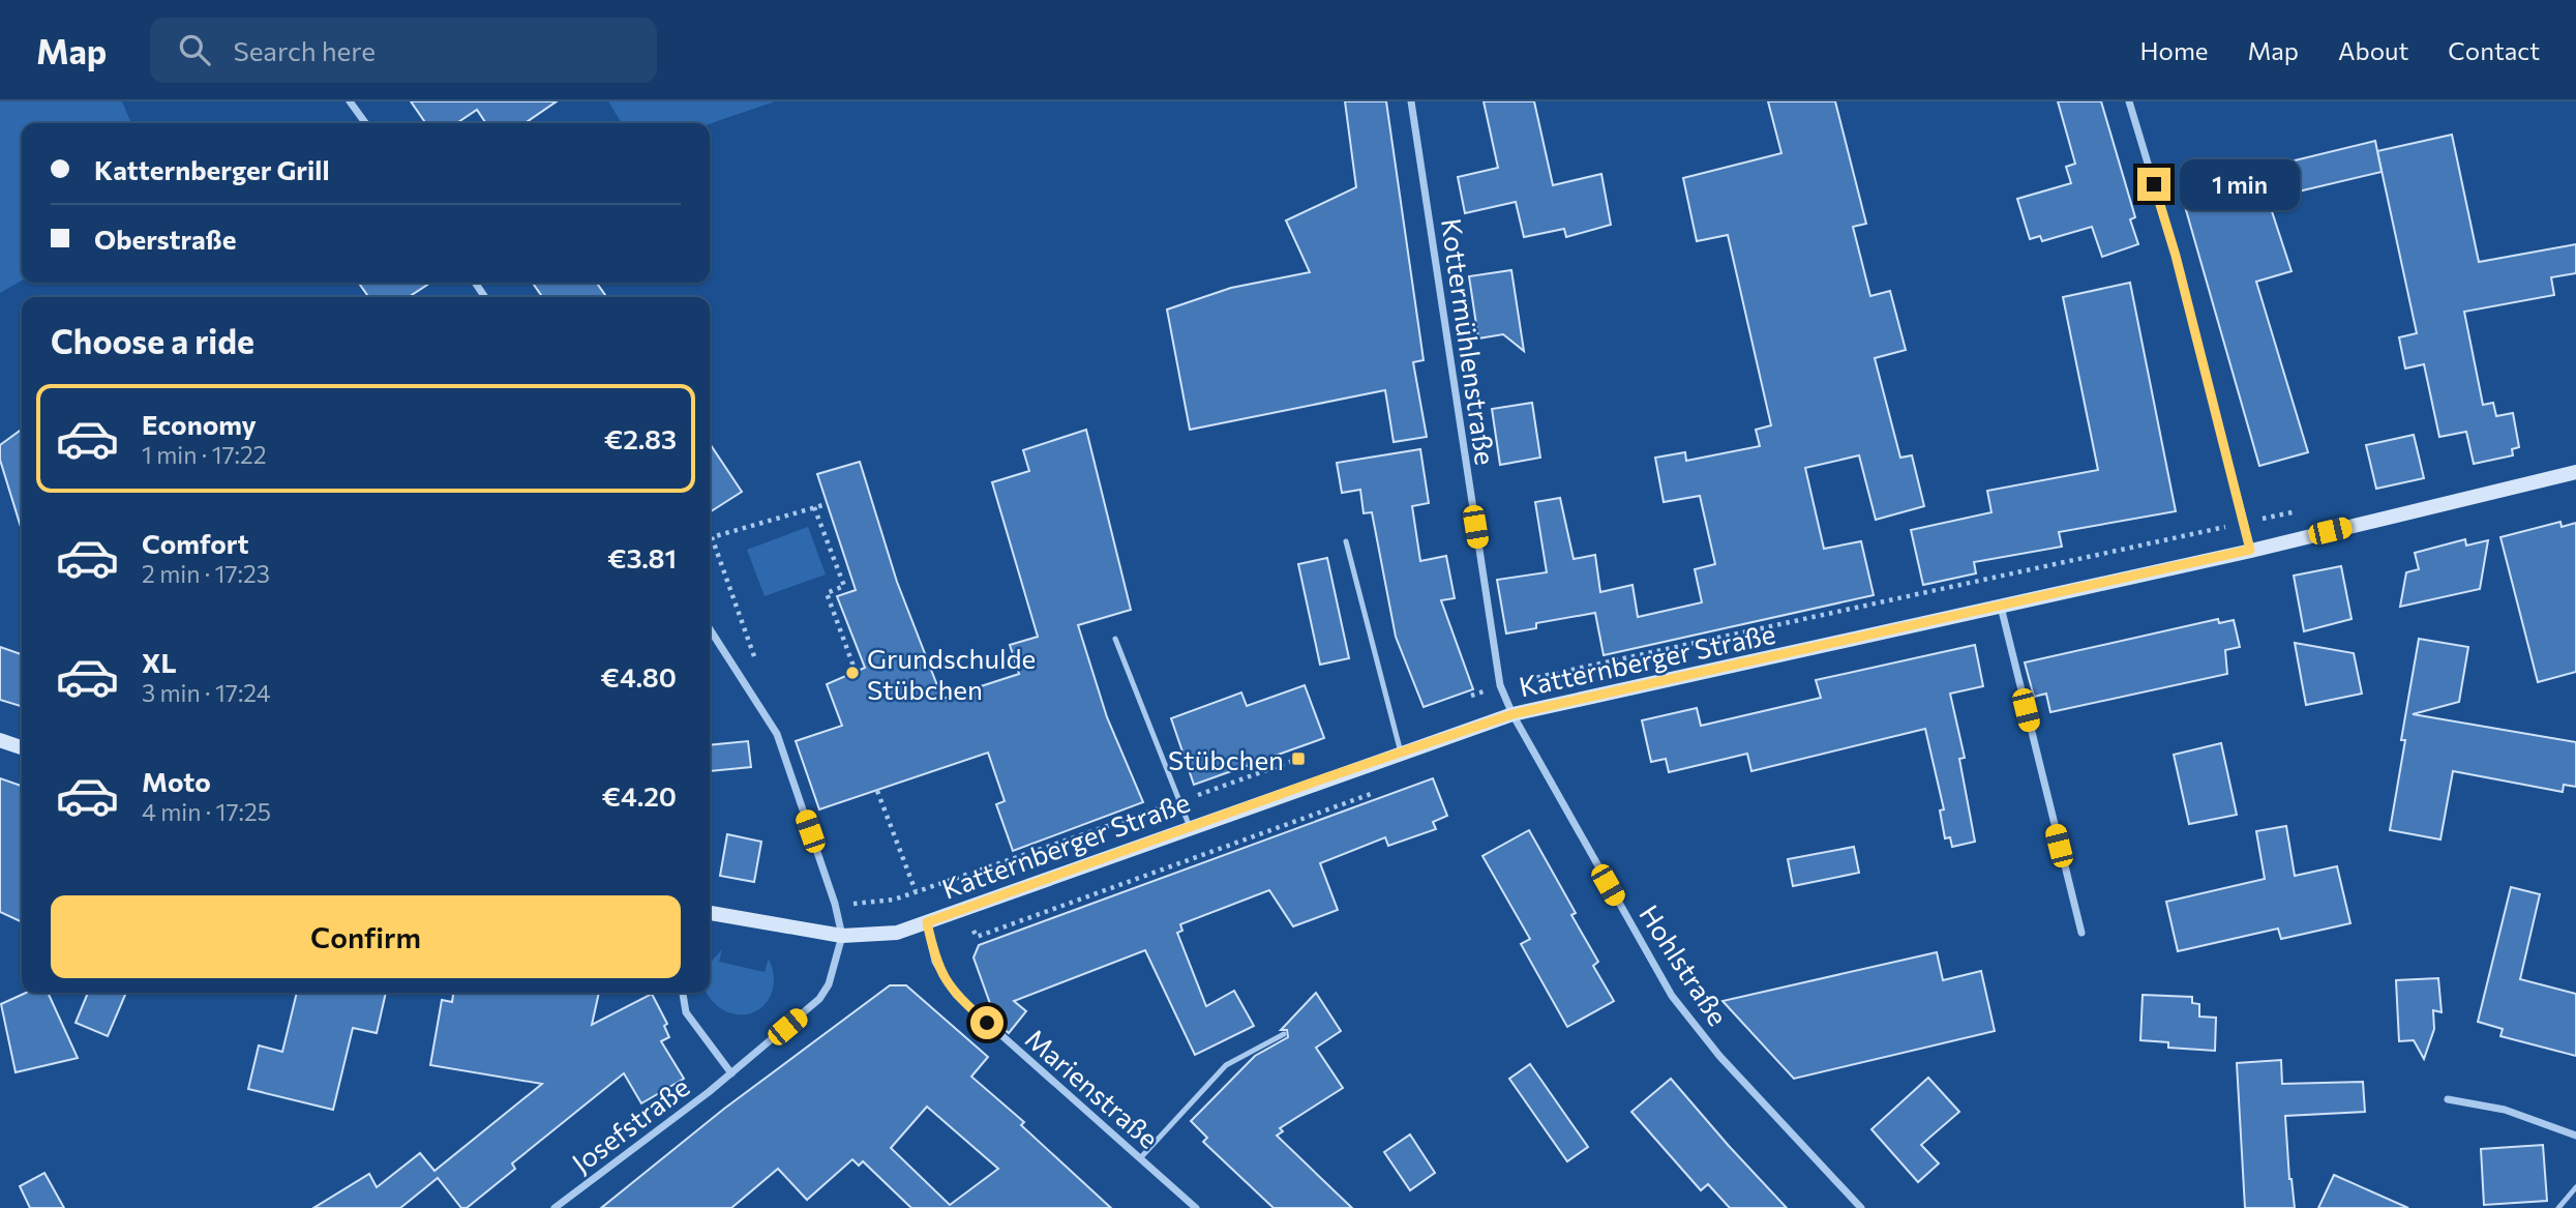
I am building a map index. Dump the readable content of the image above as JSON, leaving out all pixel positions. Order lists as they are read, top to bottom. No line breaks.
{"streets":{"street":["Kottermühlenstraße","Katternberger Straße","Hohlstraße","Marienstraße","Josefstraße"]},"crossings":[["Kottermühlenstraße","Katternberger Straße"],["Kottermühlenstraße","Hohlstraße"],["Katternberger Straße","Hohlstraße"],["Katternberger Straße","Marienstraße"],["Katternberger Straße","Josefstraße"]],"places":{"other":["Grundschulde Stübchen"],"transit":["Stübchen"]},"page":{"header":"Map","search":"Search here","nav":["Home","Map","About","Contact"],"banner":["Katternberger Grill","Oberstraße"],"bubble":"1 min","heading":"Choose a ride","list":[{"name":"Economy","note":"1 min · 17:22","value":"€2.83"},{"name":"Comfort","note":"2 min · 17:23","value":"€3.81"},{"name":"XL","note":"3 min · 17:24","value":"€4.80"},{"name":"Moto","note":"4 min · 17:25","value":"€4.20"}],"buttons":"Confirm"}}
